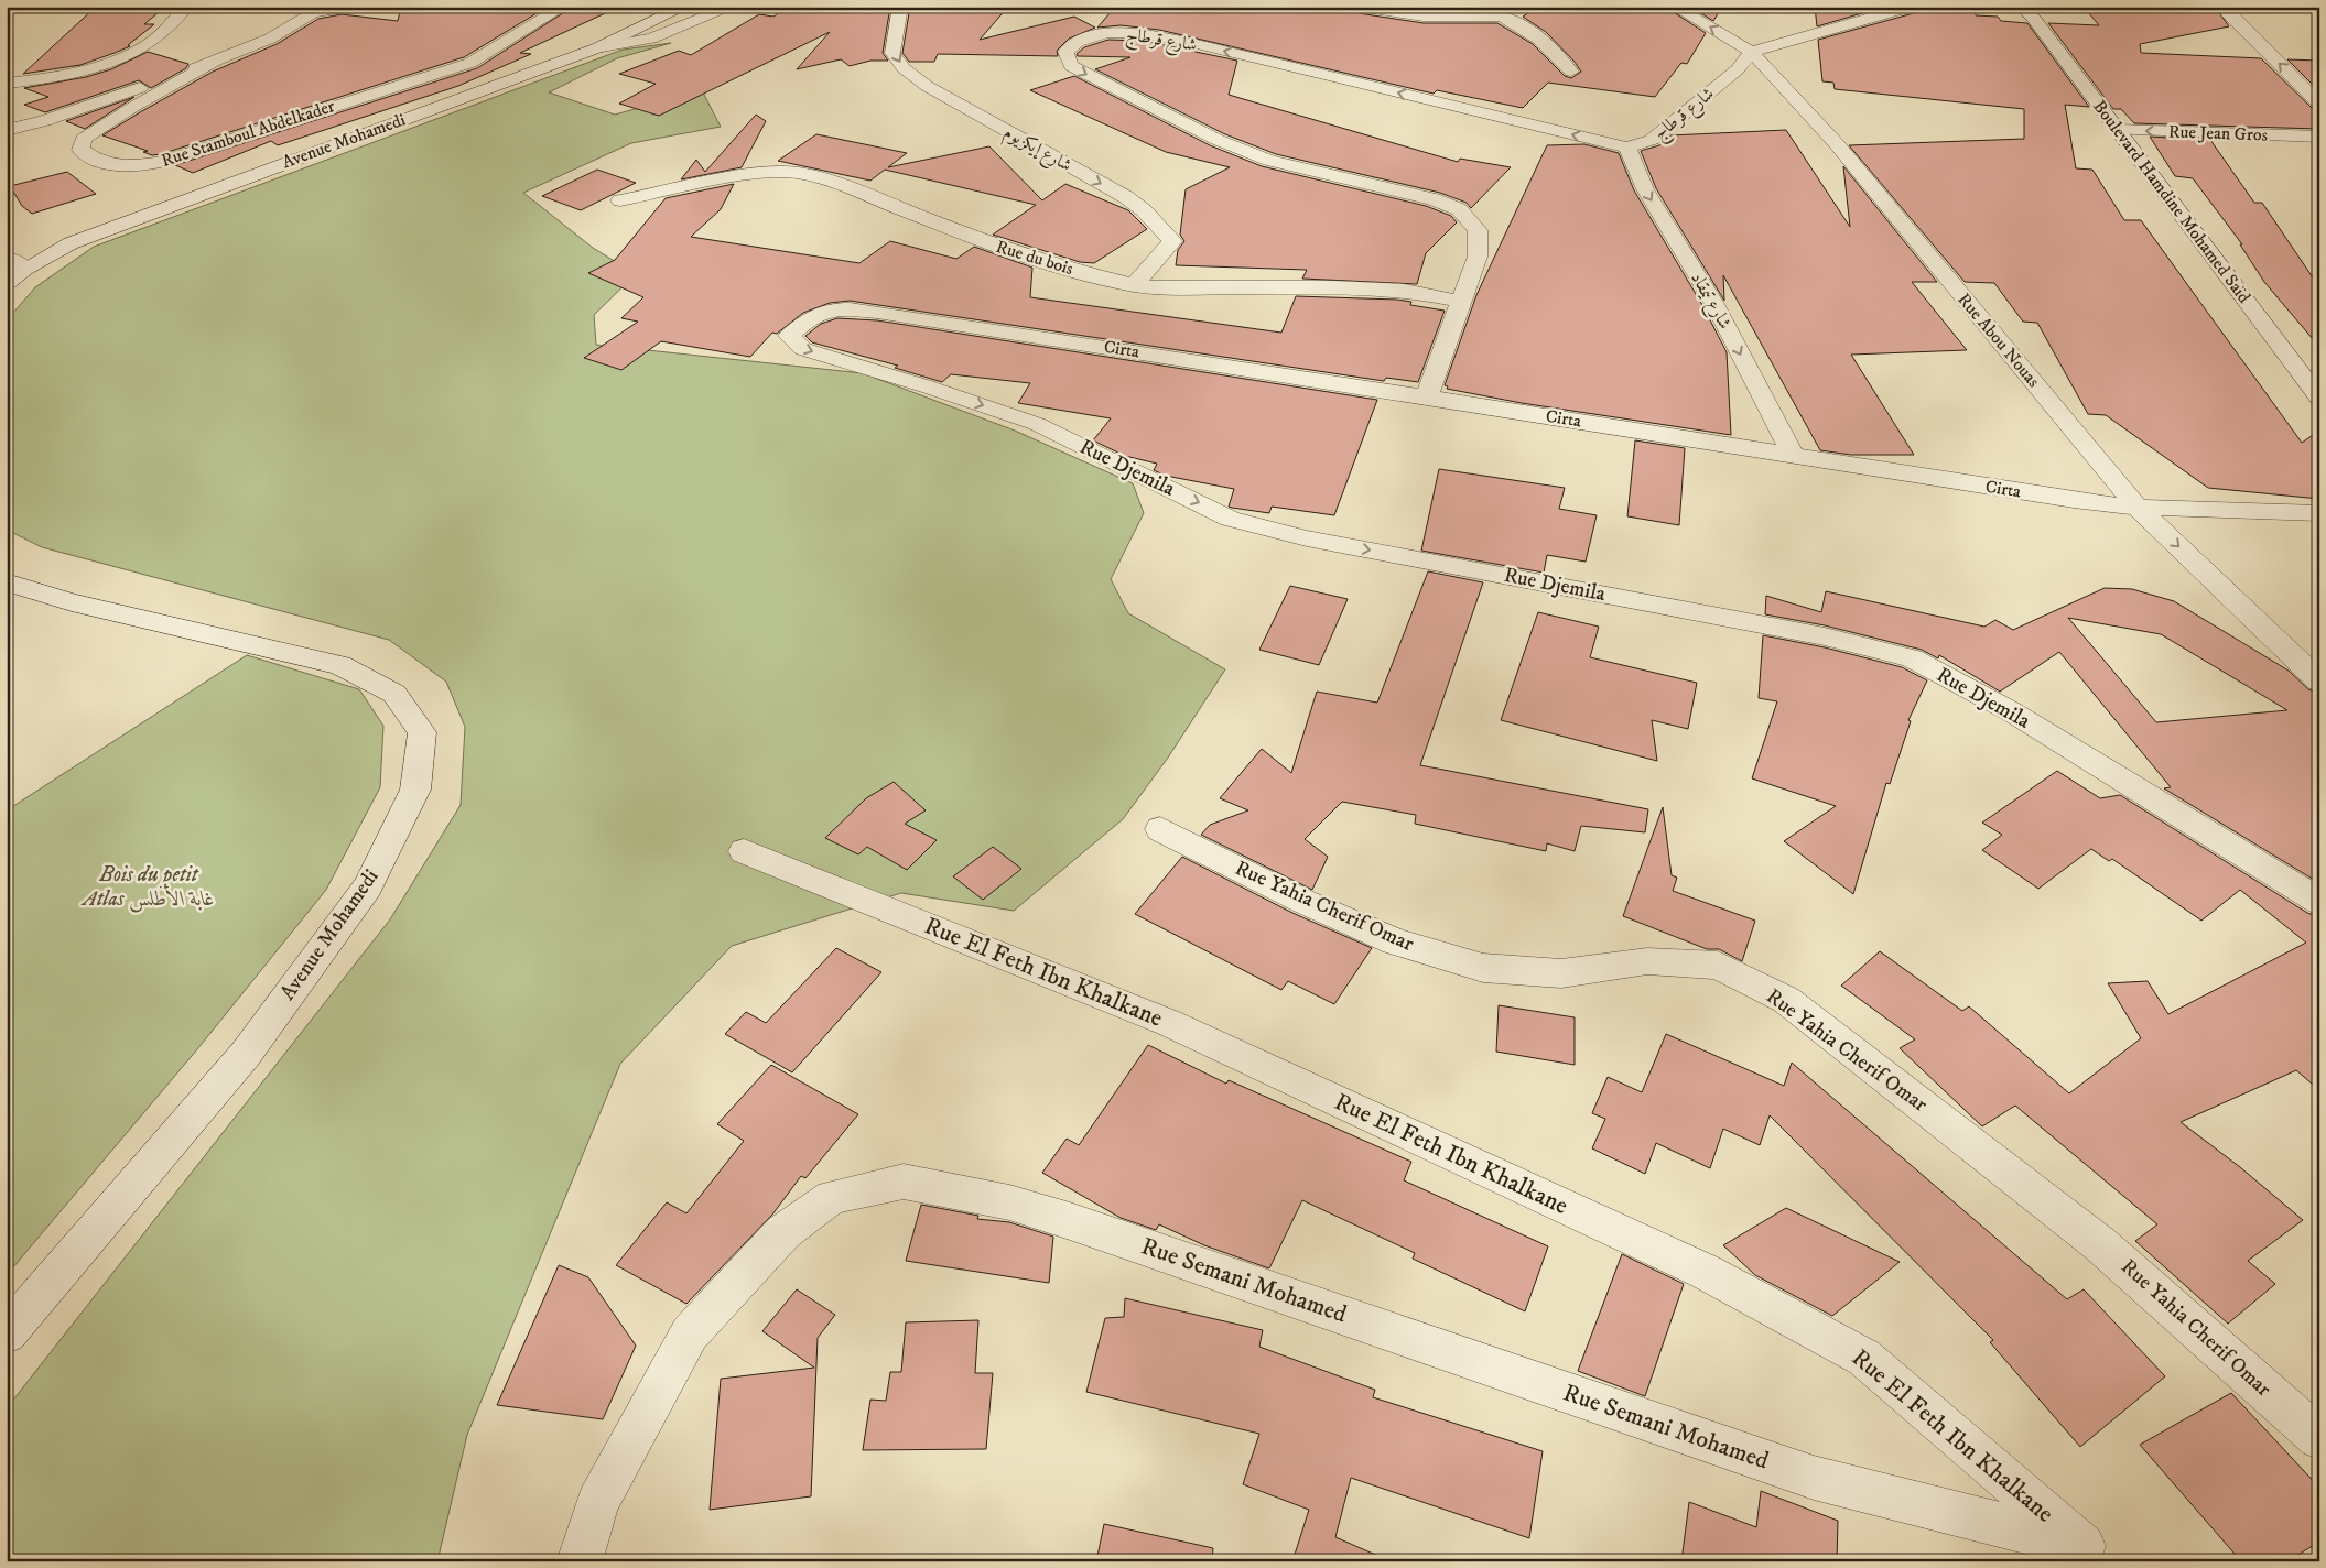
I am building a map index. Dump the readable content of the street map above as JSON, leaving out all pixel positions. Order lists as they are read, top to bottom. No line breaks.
{"streets":{"street":["شارع قرطاج","Rue Stamboul Abdelkader","Rue Jean Gros","Avenue Mohamedi","شارع إيكزيوم","Boulevard Hamdine Mohamed Saïd","Rue du bois","شارع تيمقاد","Rue Abou Nouas","Cirta","Rue Djemila","Rue Yahia Cherif Omar","Rue El Feth Ibn Khalkane","Rue Semani Mohamed"]},"crossings":[["شارع قرطاج","Rue du bois"],["شارع قرطاج","شارع تيمقاد"],["شارع قرطاج","Rue Abou Nouas"],["شارع قرطاج","Cirta"],["Rue Jean Gros","Boulevard Hamdine Mohamed Saïd"],["شارع إيكزيوم","Rue du bois"],["شارع تيمقاد","Cirta"],["Rue Abou Nouas","Cirta"],["Cirta","Rue Djemila"],["Rue El Feth Ibn Khalkane","Rue Semani Mohamed"]],"one_way":["Rue Jean Gros","شارع إيكزيوم","شارع تيمقاد","Rue Djemila"],"parks":["Bois du petit Atlas غابة الأطلس"]}
